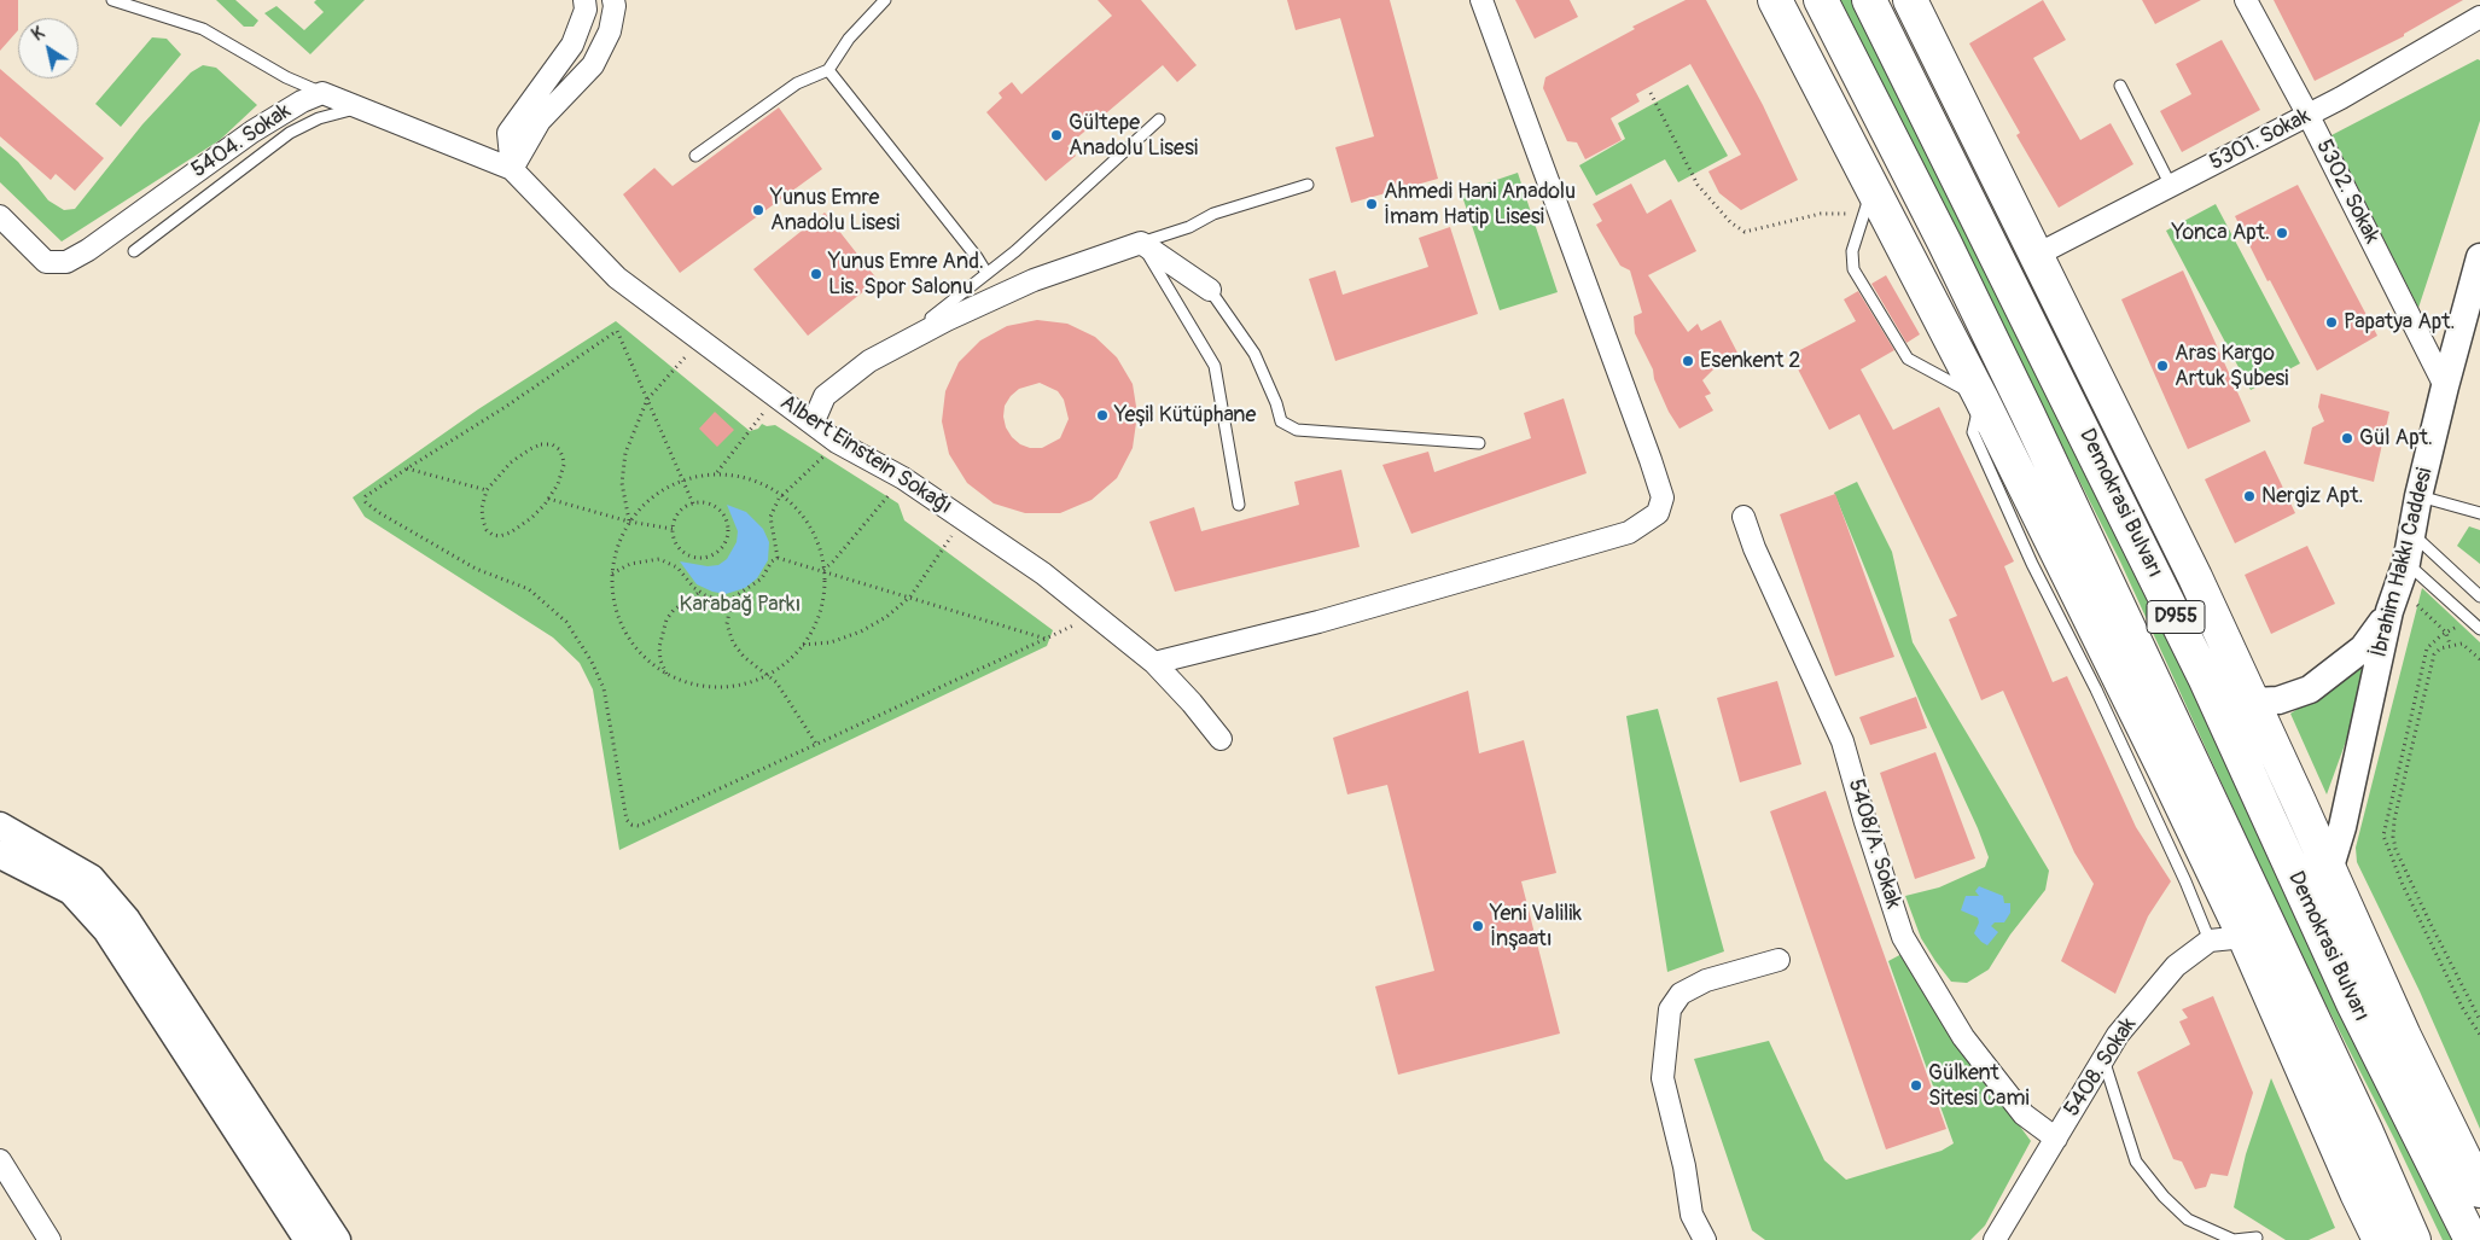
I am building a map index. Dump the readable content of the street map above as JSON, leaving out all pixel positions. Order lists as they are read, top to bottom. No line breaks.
{"streets":{"highway":["Demokrasi Bulvarı","D955"],"street":["5301. Sokak","5404. Sokak","5302. Sokak","Albert Einstein Sokağı","İbrahim Hakkı Caddesi","5408/A. Sokak","5408. Sokak"]},"crossings":[["5301. Sokak","5302. Sokak"],["5302. Sokak","İbrahim Hakkı Caddesi"],["5408/A. Sokak","5408. Sokak"]],"parks":["Karabağ Parkı"],"places":["Gültepe Anadolu Lisesi","Ahmedi Hani Anadolu İmam Hatip Lisesi","Yunus Emre Anadolu Lisesi","Yonca Apt.","Yunus Emre And. Lis. Spor Salonu","Papatya Apt.","Esenkent 2","Aras Kargo Artuk Şubesi","Yeşil Kütüphane","Gül Apt.","Nergiz Apt.","Yeni Valilik İnşaatı","Gülkent Sitesi Cami"],"north":"top left"}
